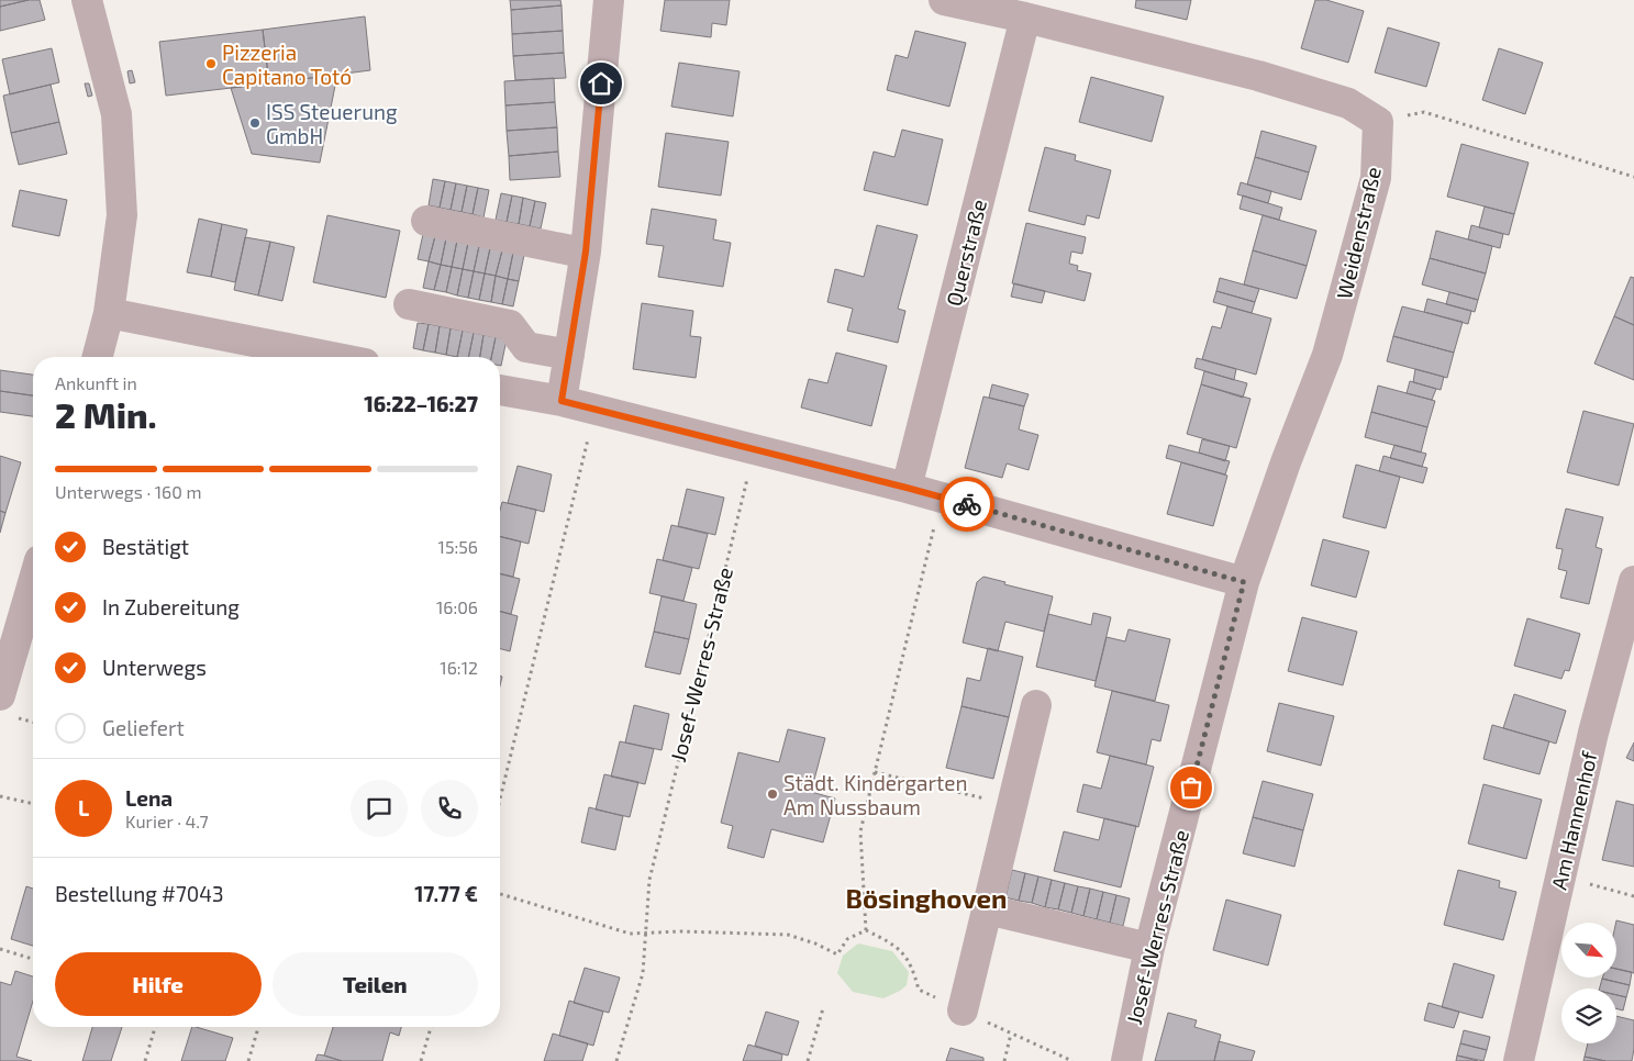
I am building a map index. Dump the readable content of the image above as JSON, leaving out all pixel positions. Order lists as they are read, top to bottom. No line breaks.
{"streets":{"street":["Weidenstraße","Querstraße","Josef-Werres-Straße","Am Hannenhof"]},"crossings":[["Weidenstraße","Josef-Werres-Straße"]],"districts":["Bösinghoven"],"places":["Pizzeria Capitano Totó","ISS Steuerung GmbH","Städt. Kindergarten Am Nussbaum"],"north":"bottom right","page":{"heading":["2 Min.","Ankunft in","16:22–16:27"],"panel":["Lena","Kurier · 4.7","Bestellung #7043","17.77 €"],"bar":"Unterwegs · 160 m","list":[["Bestätigt","15:56"],["In Zubereitung","16:06"],["Unterwegs","16:12"],"Geliefert"],"round":"L","buttons":["Hilfe","Teilen"]}}
